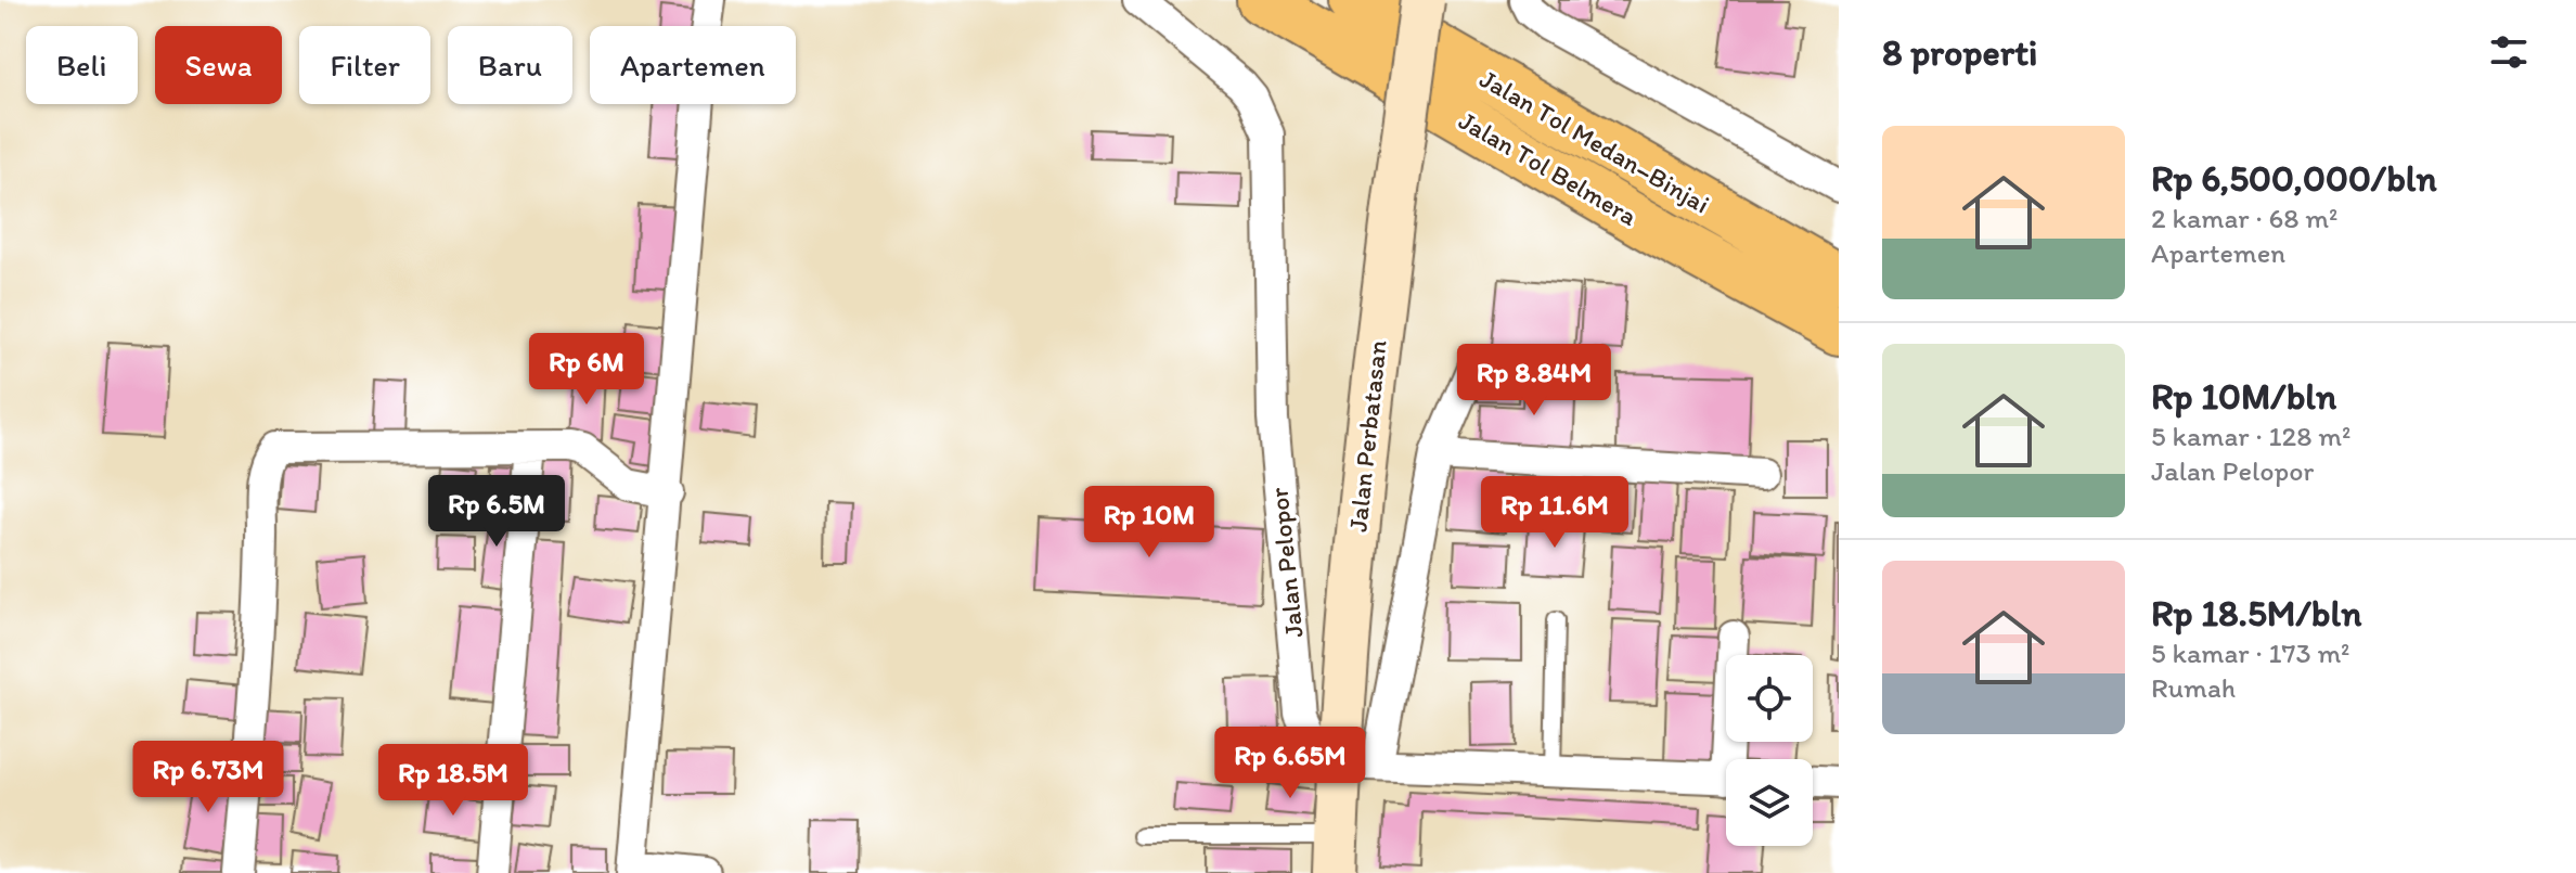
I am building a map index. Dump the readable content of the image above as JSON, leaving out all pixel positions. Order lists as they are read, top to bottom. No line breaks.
{"streets":{"highway":["Jalan Tol Medan–Binjai","Jalan Tol Belmera"],"street":["Jalan Perbatasan","Jalan Pelopor"]},"crossings":[["Jalan Perbatasan","Jalan Pelopor"]],"page":{"heading":"8 properti","chip":["Beli","Sewa","Filter","Baru","Apartemen"],"list":[{"name":"Rp 6,500,000/bln","note":"2 kamar · 68 m² · Apartemen"},{"name":"Rp 10M/bln","note":"5 kamar · 128 m² · Jalan Pelopor"},{"name":"Rp 18.5M/bln","note":"5 kamar · 173 m² · Rumah"}],"price":["Rp 6M","Rp 8.84M","Rp 6.5M","Rp 11.6M","Rp 10M","Rp 6.65M","Rp 6.73M","Rp 18.5M"]}}
